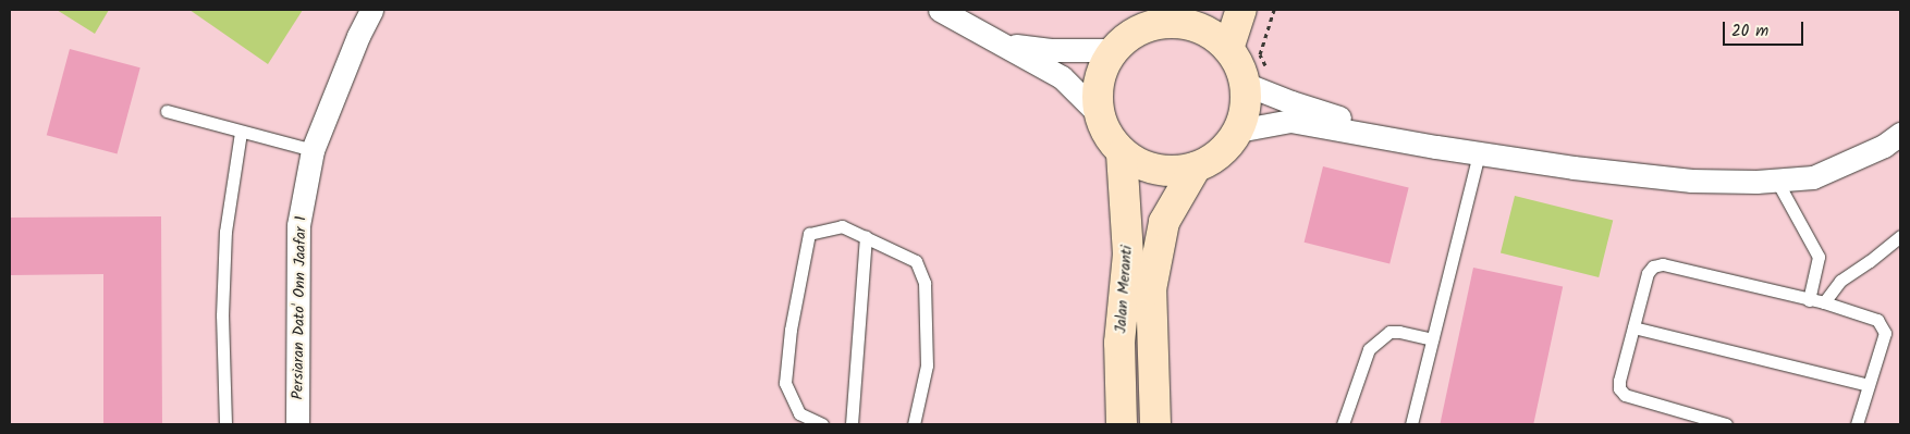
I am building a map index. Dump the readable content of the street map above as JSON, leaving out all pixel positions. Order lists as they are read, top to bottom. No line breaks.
{"streets":{"street":["Jalan Meranti","Persiaran Dato' Onn Jaafar 1"]},"scale_bar":"20 m"}
